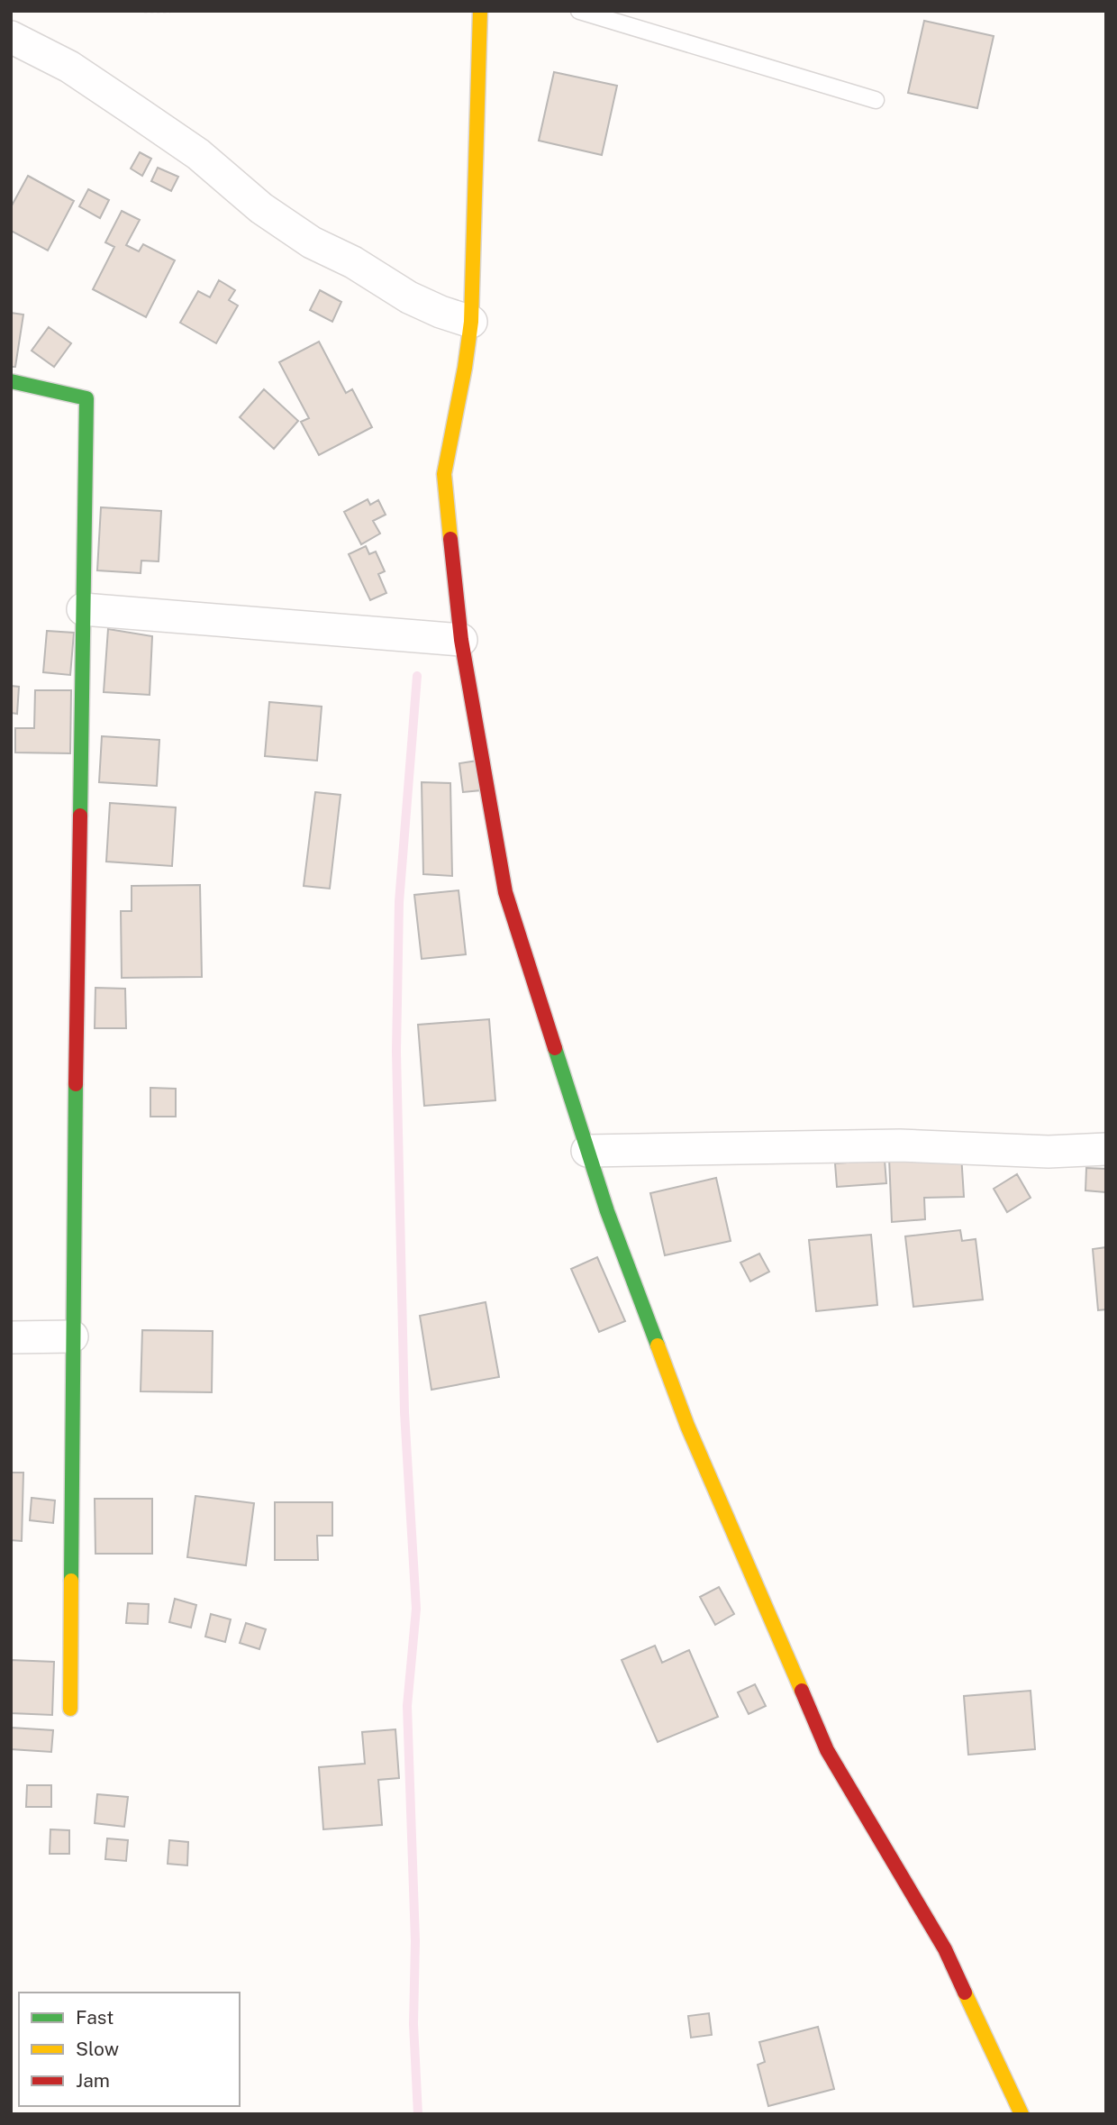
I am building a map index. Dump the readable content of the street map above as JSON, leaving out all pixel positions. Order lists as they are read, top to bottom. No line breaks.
{"legend":["Fast","Slow","Jam"]}
